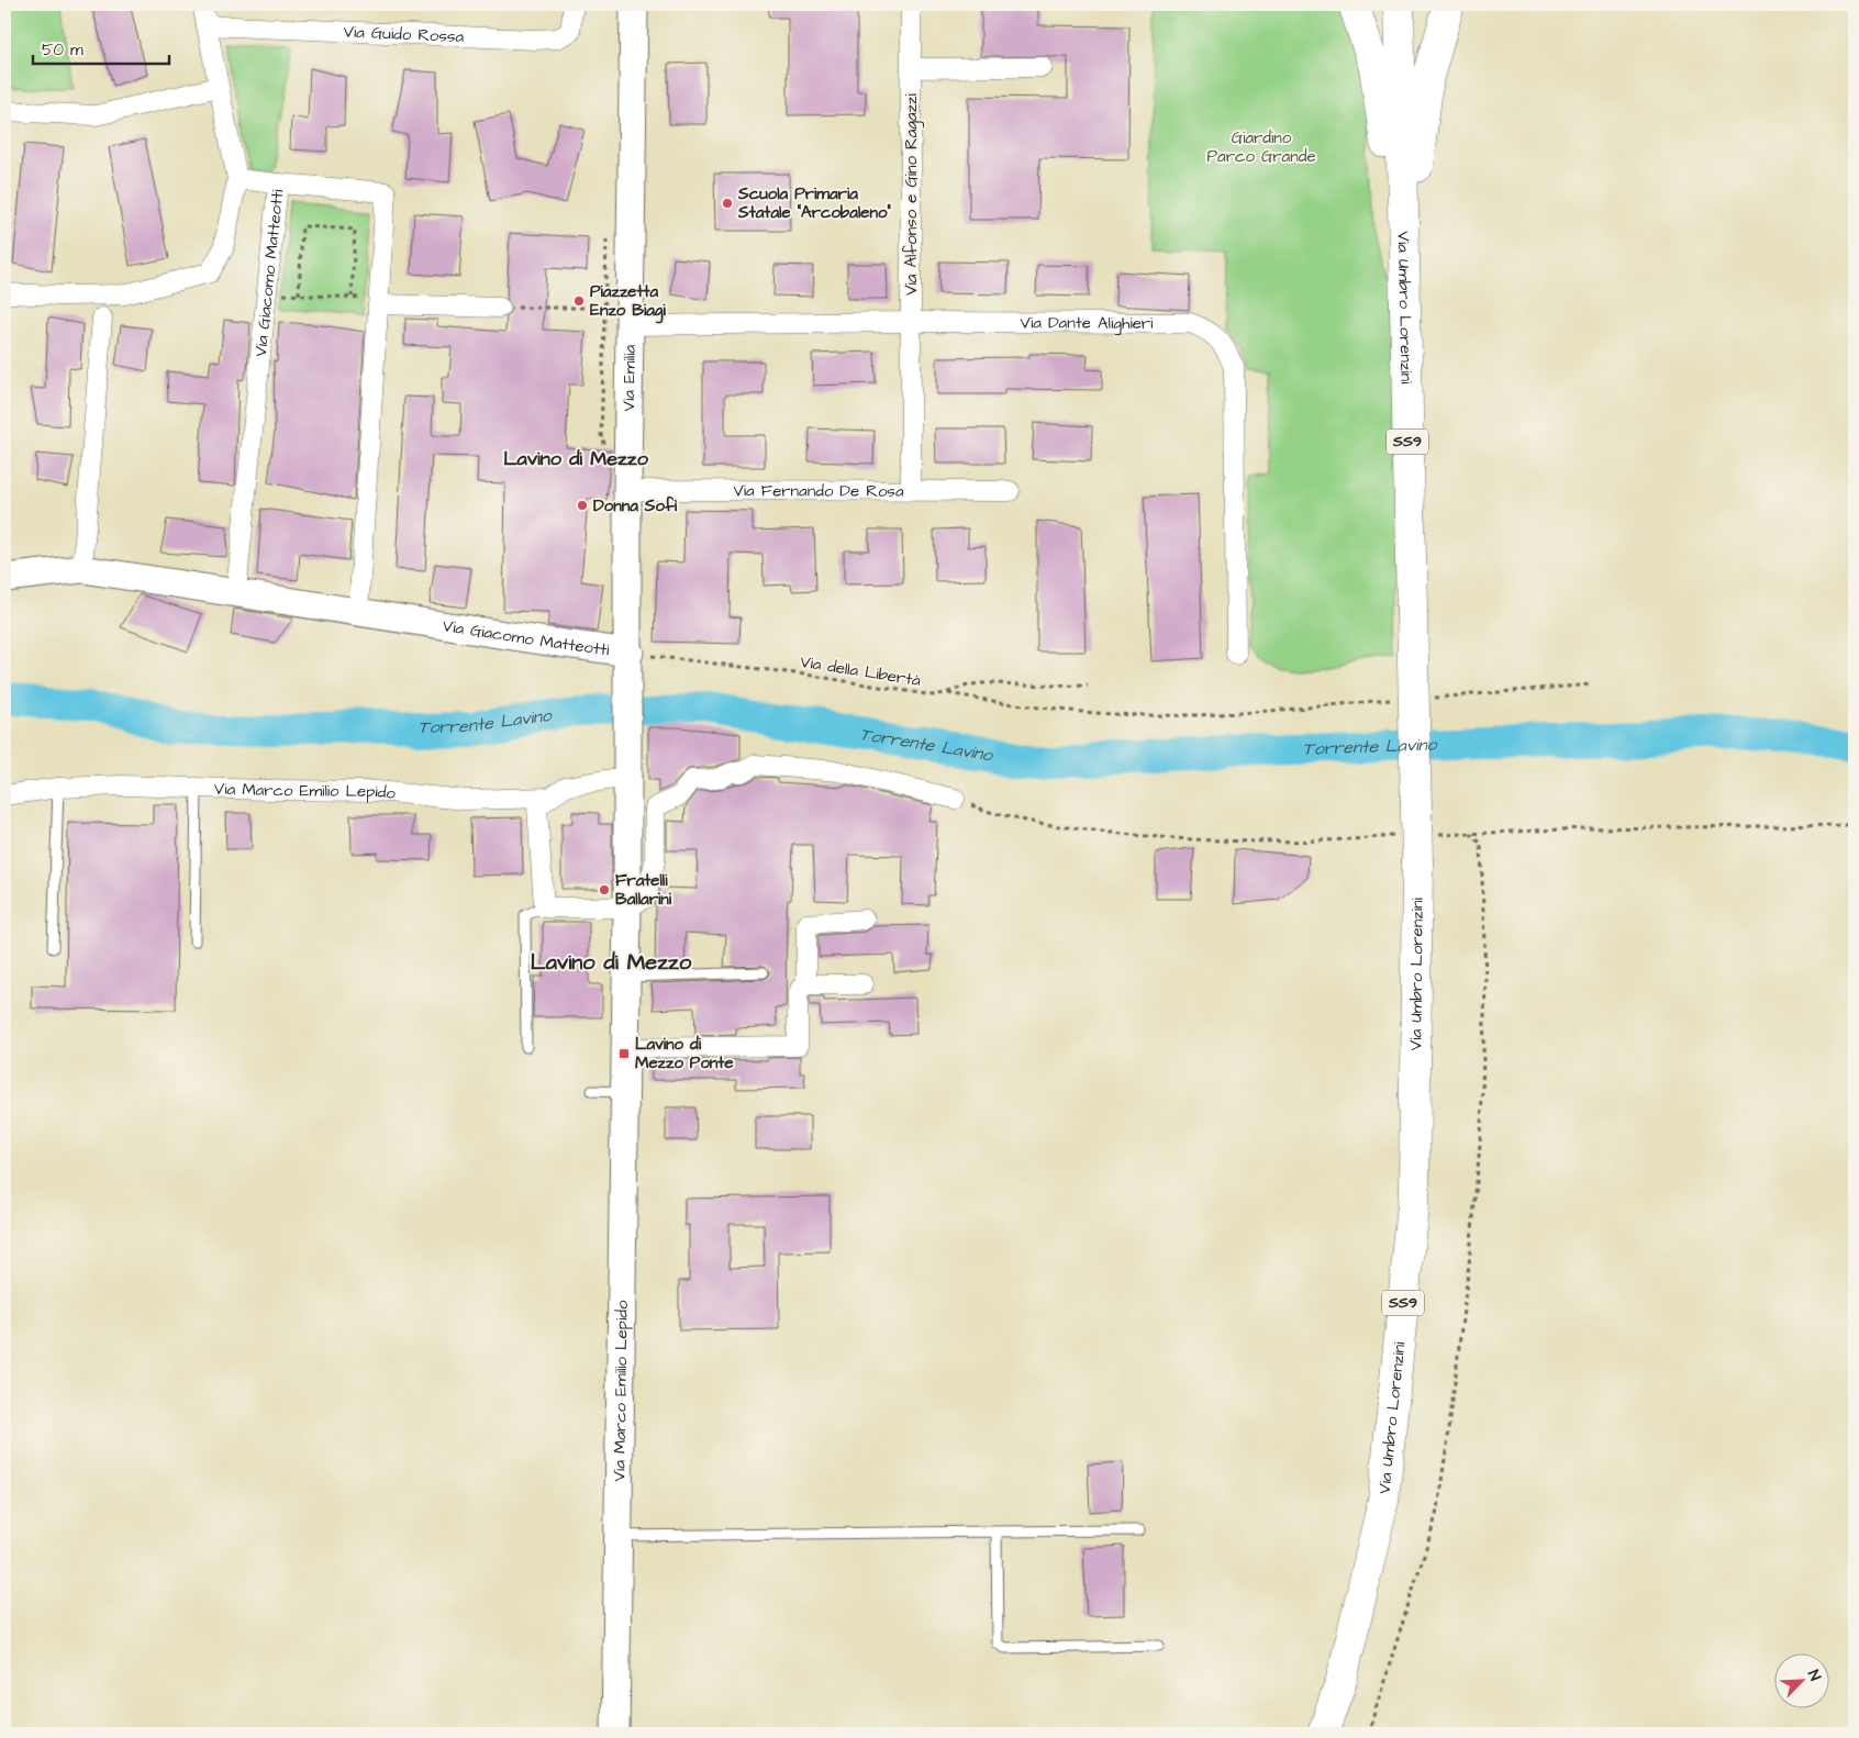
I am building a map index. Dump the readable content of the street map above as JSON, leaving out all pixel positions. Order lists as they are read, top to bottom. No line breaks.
{"streets":{"main road":["Via Giacomo Matteotti","Via Umbro Lorenzini","Via Emilia","SS9","Via Marco Emilio Lepido"],"street":["Via Guido Rossa","Via Alfonso e Gino Ragazzi","Via Dante Alighieri","Via Fernando De Rosa"],"path":["Via della Libertà"]},"crossings":[["Via Alfonso e Gino Ragazzi","Via Dante Alighieri"],["Via Alfonso e Gino Ragazzi","Via Fernando De Rosa"],["Via Giacomo Matteotti","Via Emilia"],["Via Giacomo Matteotti","Via della Libertà"],["Via Giacomo Matteotti","Via Marco Emilio Lepido"],["Via Dante Alighieri","Via Emilia"],["Via Emilia","Via Fernando De Rosa"],["Via Emilia","Via della Libertà"],["Via Emilia","Via Marco Emilio Lepido"],["Via della Libertà","Via Marco Emilio Lepido"]],"districts":["Lavino di Mezzo","Lavino di Mezzo"],"water":["Torrente Lavino"],"parks":["Giardino Parco Grande"],"places":{"other":["Scuola Primaria Statale “Arcobaleno”","Piazzetta Enzo Biagi","Donna Sofì","Fratelli Ballarini"],"transit":["Lavino di Mezzo Ponte"]},"scale_bar":"50 m","north":"top right"}
